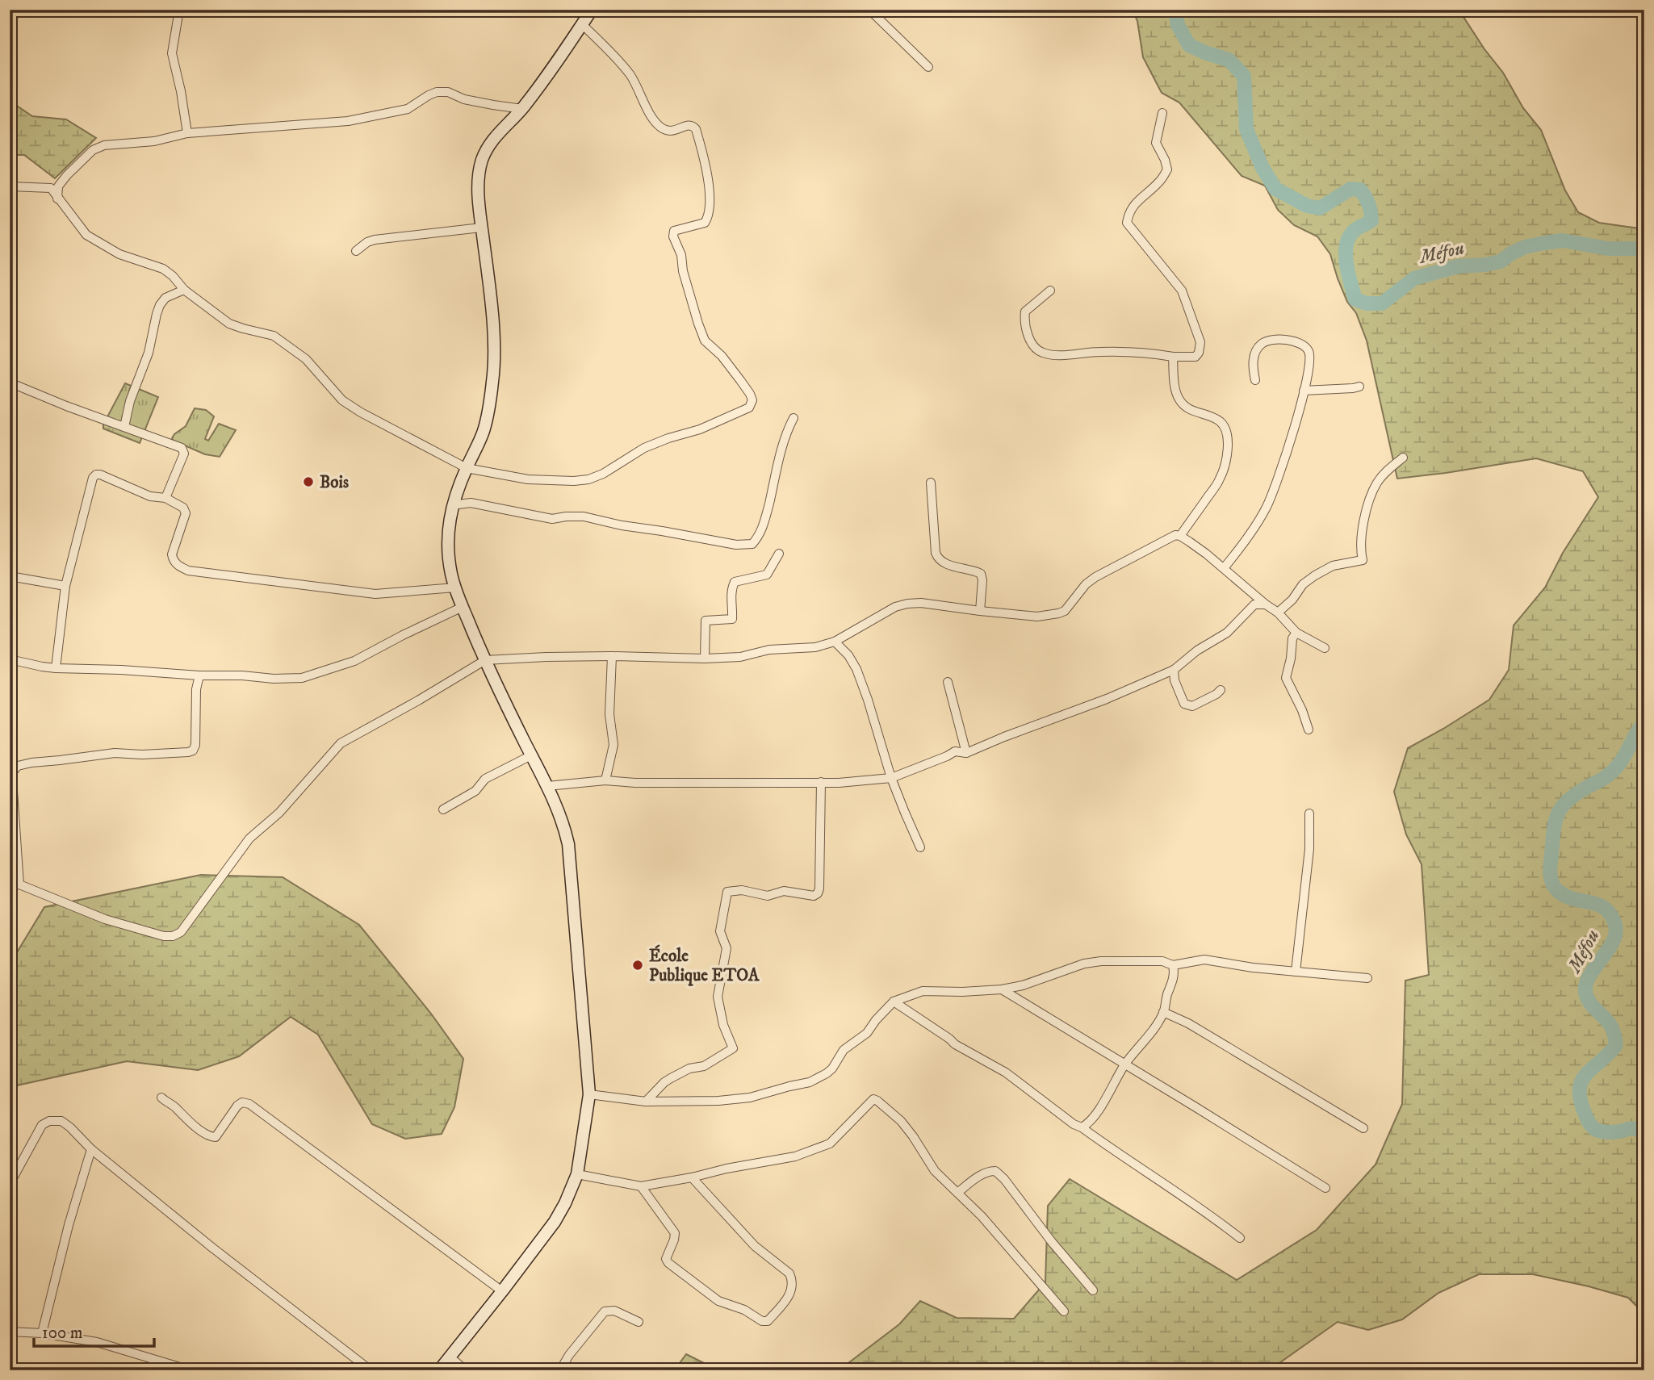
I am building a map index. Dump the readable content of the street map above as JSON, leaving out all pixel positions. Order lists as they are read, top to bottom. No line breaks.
{"water":["Méfou"],"places":["Bois","École Publique ETOA"],"scale_bar":"100 m"}
